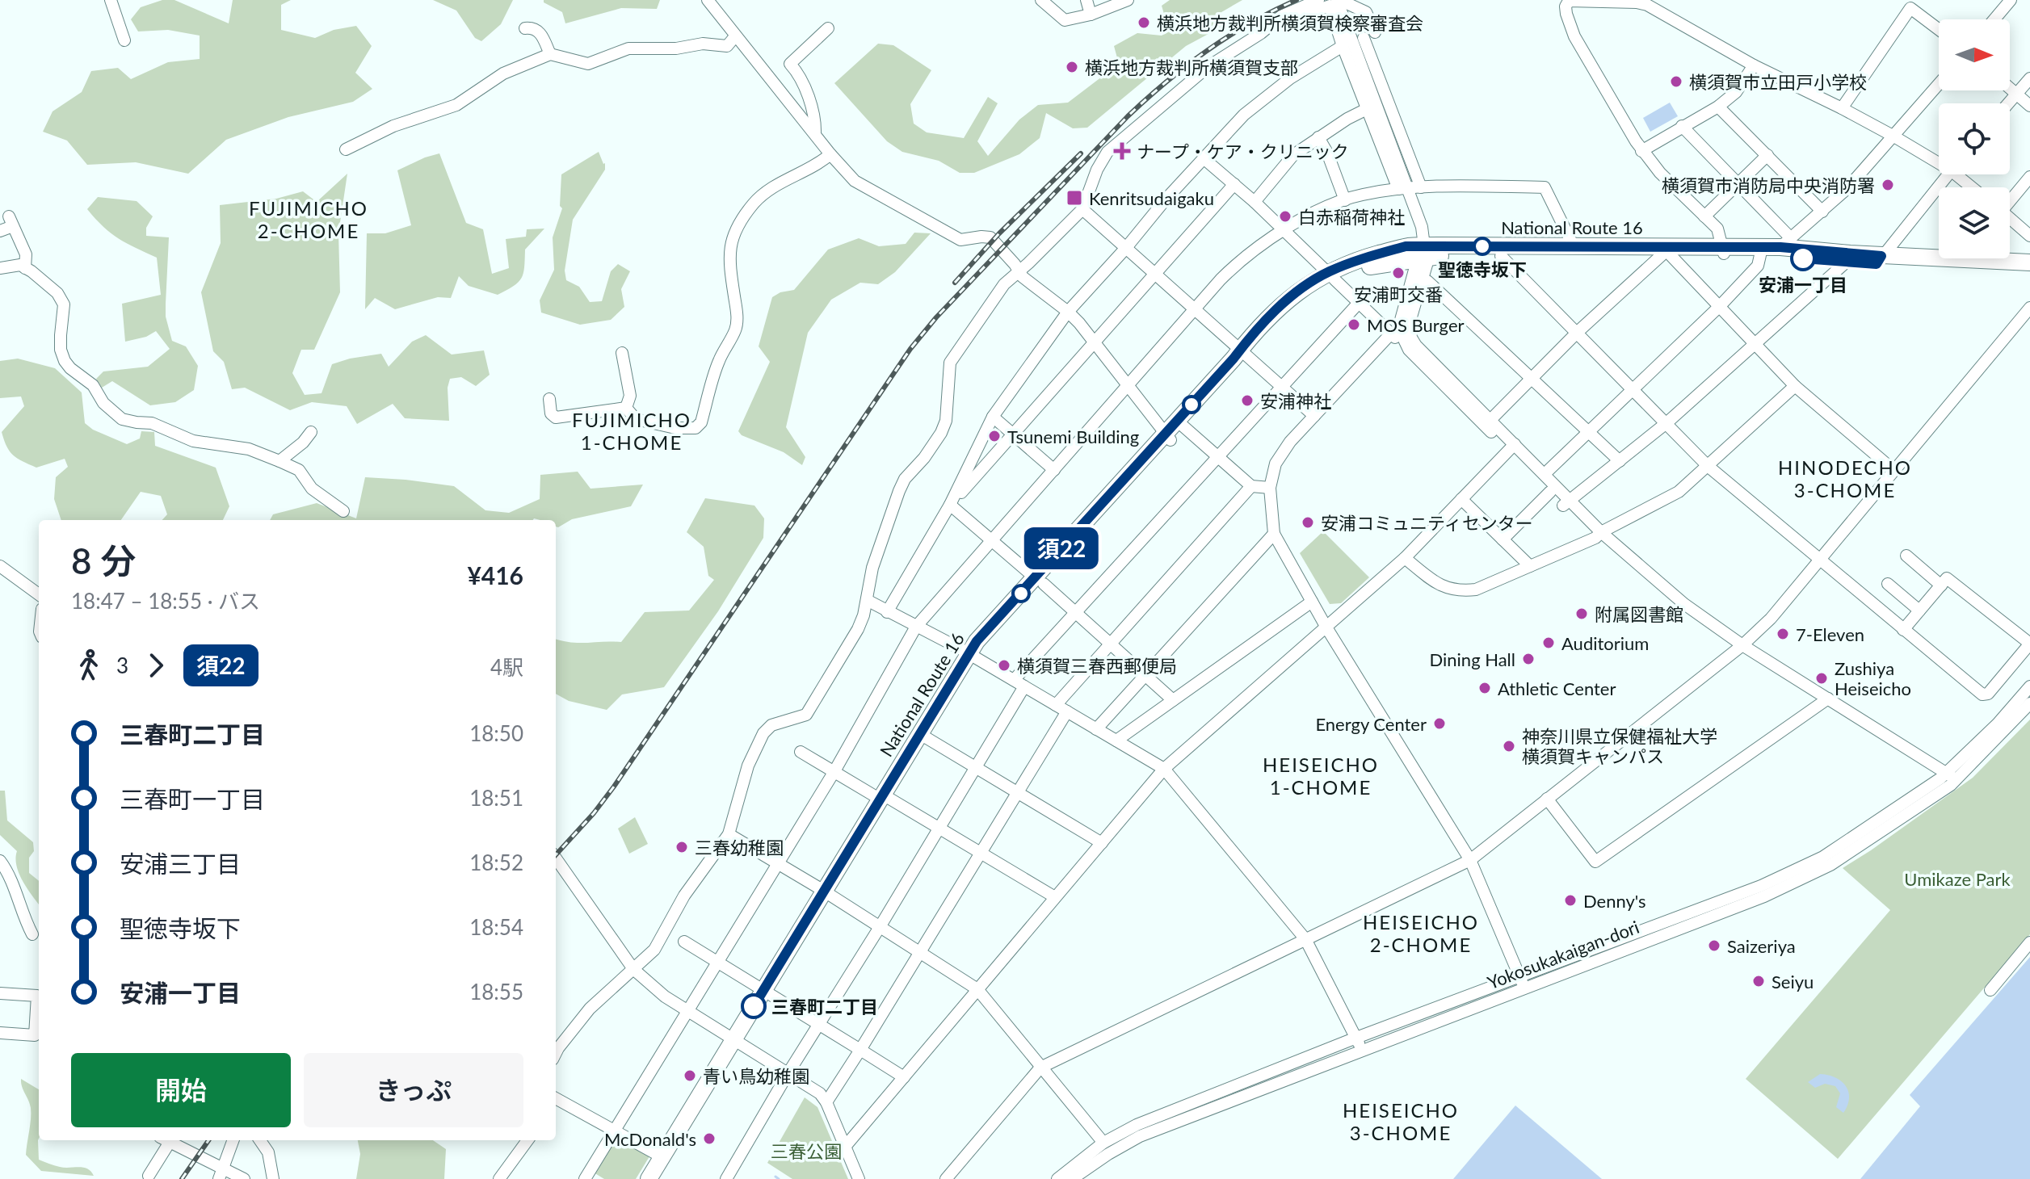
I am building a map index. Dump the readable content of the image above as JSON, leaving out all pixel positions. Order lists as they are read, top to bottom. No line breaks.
{"streets":{"highway":["National Route 16"],"street":["Yokosukakaigan-dori"]},"districts":["FUJIMICHO 2-CHOME","FUJIMICHO 1-CHOME","HINODECHO 3-CHOME","HEISEICHO 1-CHOME","HEISEICHO 2-CHOME","HEISEICHO 3-CHOME"],"parks":["Umikaze Park","三春公園"],"places":{"other":["横浜地方裁判所横須賀検察審査会","横浜地方裁判所横須賀支部","横須賀市立田戸小学校","横須賀市消防局中央消防署","白赤稲荷神社","聖徳寺坂下","安浦一丁目","安浦町交番","MOS Burger","安浦神社","Tsunemi Building","安浦コミュニティセンター","附属図書館","7-Eleven","Auditorium","Dining Hall","横須賀三春西郵便局","Zushiya Heiseicho","Athletic Center","Energy Center","神奈川県立保健福祉大学 横須賀キャンパス","三春幼稚園","Denny's","Saizeriya","Seiyu","三春町二丁目","青い鳥幼稚園","McDonald's"],"health":["ナープ・ケア・クリニック"],"transit":["Kenritsudaigaku"]},"lines":["bus line 須22"],"north":"right","page":{"on_map":"須22","heading":["8 分","18:47 – 18:55 · バス","¥416"],"legs":["3","須22","4駅"],"list":[{"name":"三春町二丁目","value":"18:50"},{"name":"三春町一丁目","value":"18:51"},{"name":"安浦三丁目","value":"18:52"},{"name":"聖徳寺坂下","value":"18:54"},{"name":"安浦一丁目","value":"18:55"}],"buttons":["開始","きっぷ"]}}
